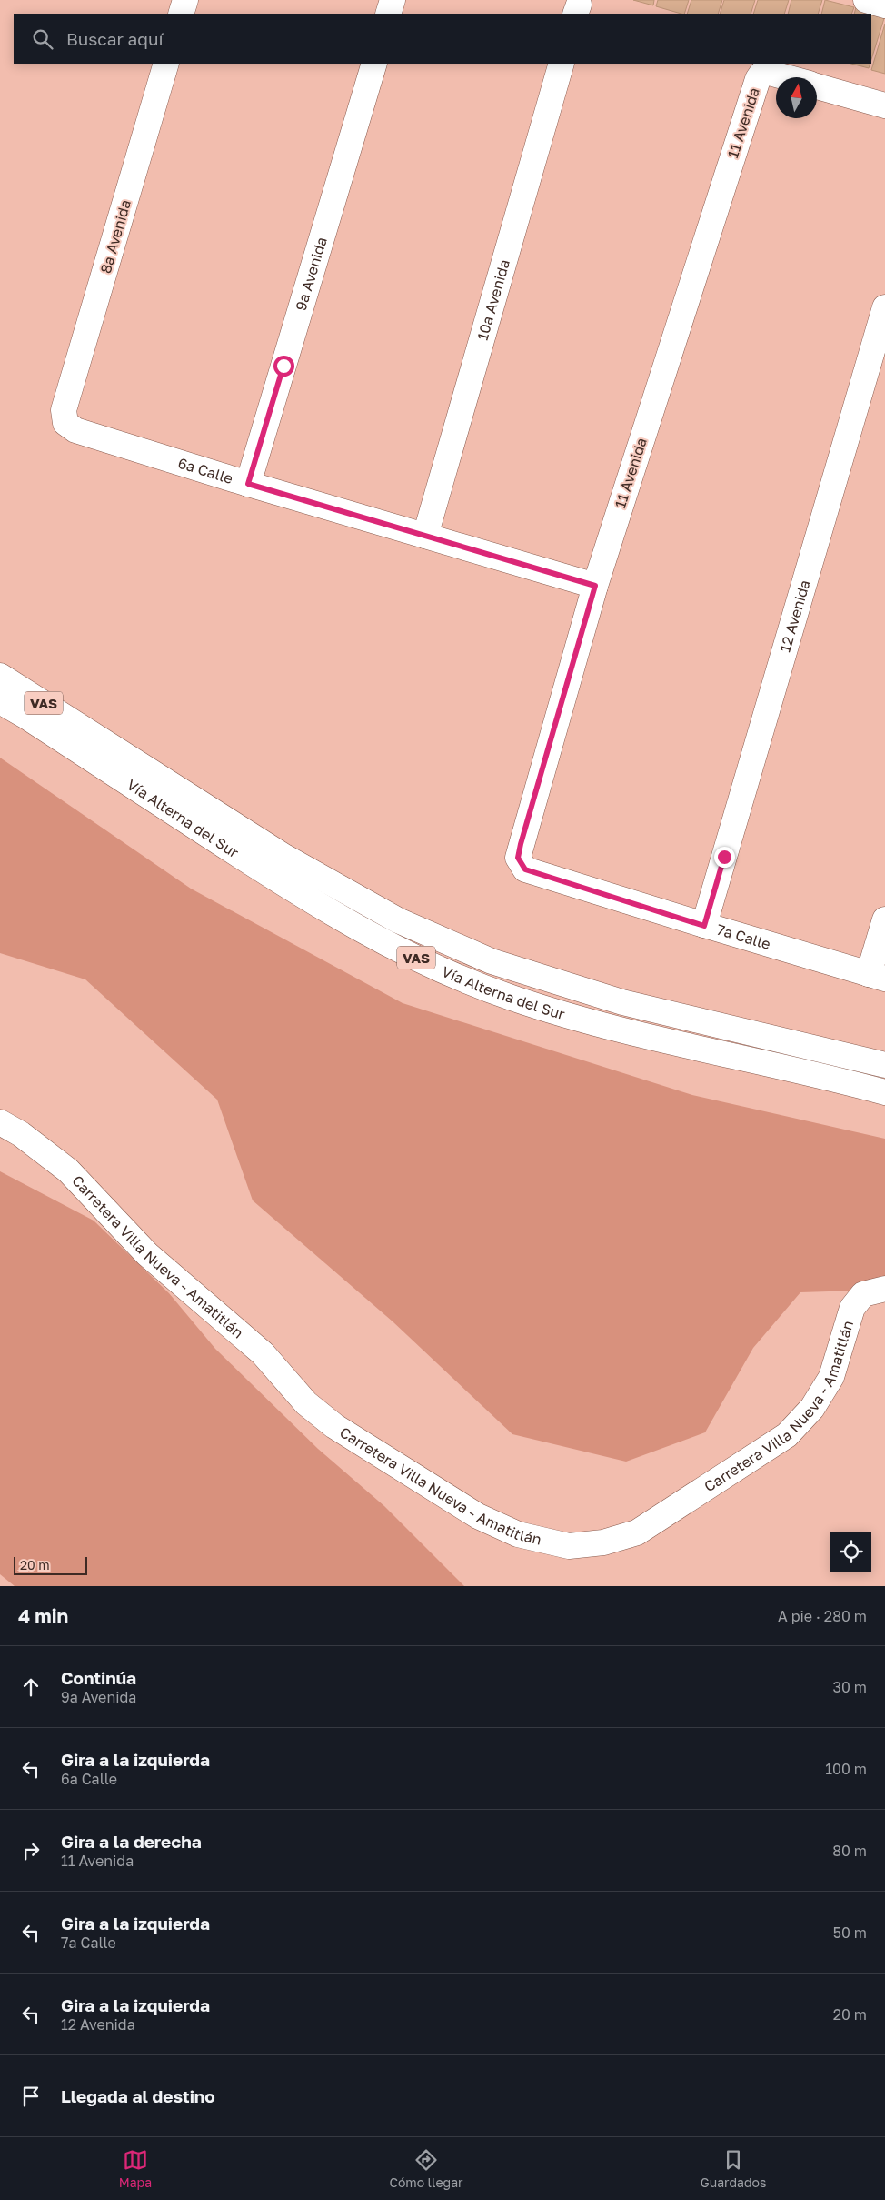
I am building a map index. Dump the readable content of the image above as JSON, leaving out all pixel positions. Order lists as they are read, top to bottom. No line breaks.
{"streets":{"main road":["11 Avenida","8a Avenida","9a Avenida","10a Avenida","6a Calle","12 Avenida","VAS","Vía Alterna del Sur","7a Calle","Carretera Villa Nueva - Amatitlán"]},"crossings":[["11 Avenida","6a Calle"],["11 Avenida","7a Calle"],["8a Avenida","6a Calle"],["9a Avenida","6a Calle"],["10a Avenida","6a Calle"],["12 Avenida","7a Calle"]],"scale_bar":"20 m","north":"top","page":{"search":"Buscar aquí","scale":"20 m","heading":["4 min","A pie · 280 m"],"list":[["Continúa","9a Avenida","30 m"],["Gira a la izquierda","6a Calle","100 m"],["Gira a la derecha","11 Avenida","80 m"],["Gira a la izquierda","7a Calle","50 m"],["Gira a la izquierda","12 Avenida","20 m"],"Llegada al destino"],"nav":["Mapa","Cómo llegar","Guardados"]}}
